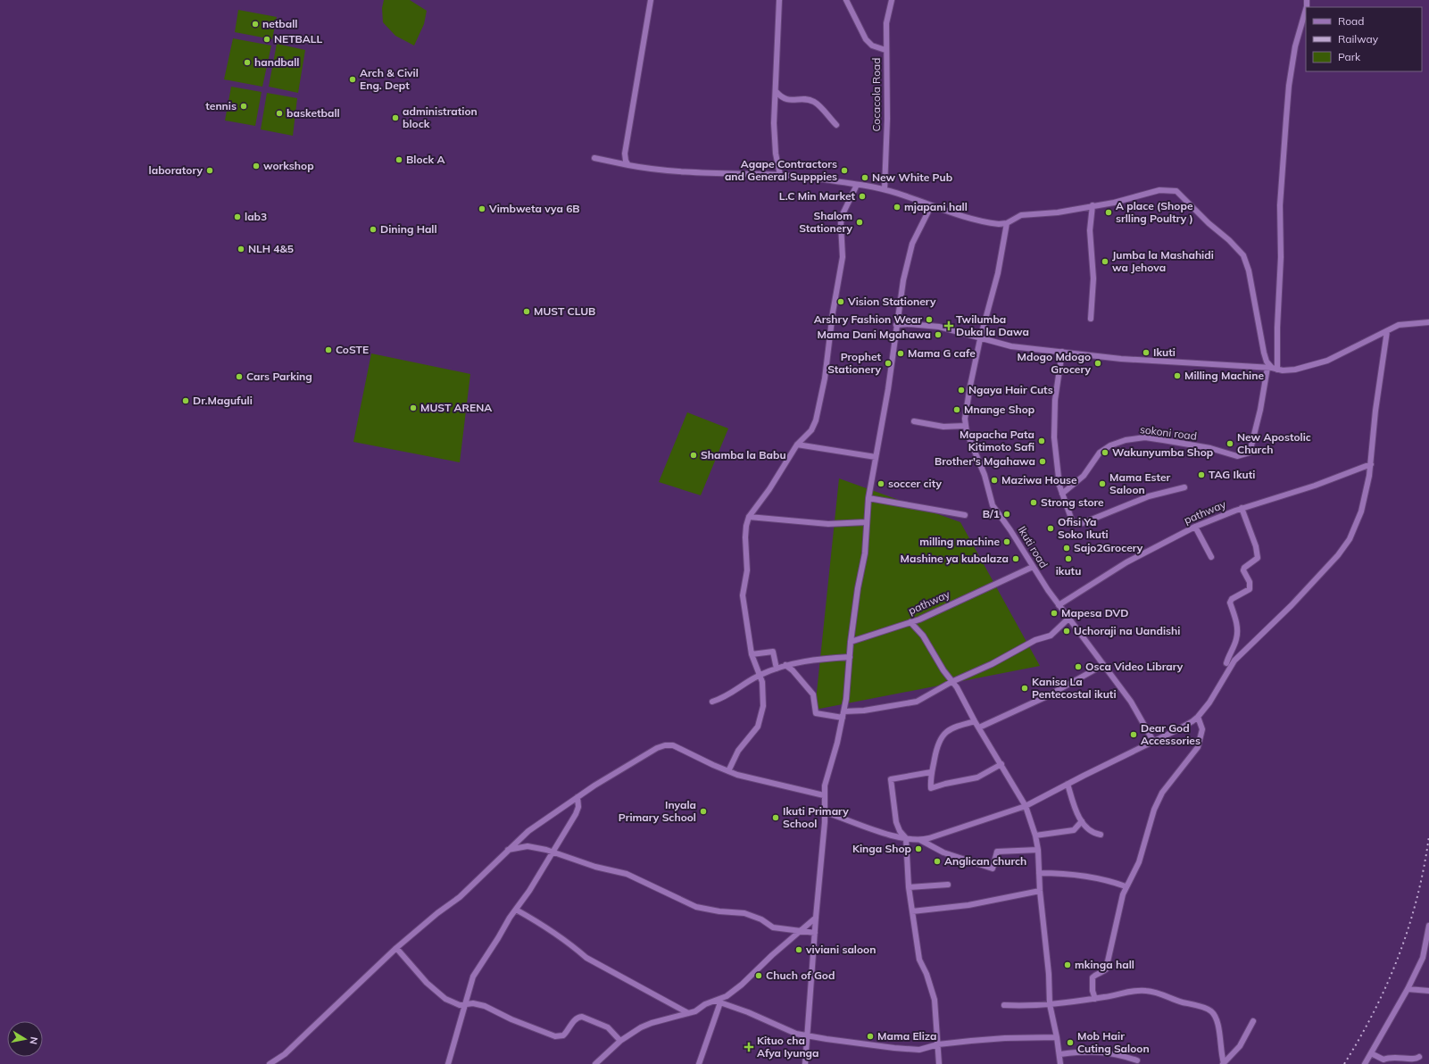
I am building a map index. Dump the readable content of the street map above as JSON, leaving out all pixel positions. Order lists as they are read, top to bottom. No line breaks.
{"streets":{"street":["Cocacola Road","sokoni road","pathway","Ikuti road"]},"crossings":[["pathway","Ikuti road"]],"places":{"other":["netball","NETBALL","handball","Arch & Civil Eng. Dept","tennis","basketball","administration block","Block A","workshop","laboratory","Agape Contractors and General Supppies","New White Pub","L.C Min Market","mjapani hall","Vimbweta vya 6B","A place (Shope srlling Poultry )","lab3","Shalom Stationery","Dining Hall","NLH 4&5","Jumba la Mashahidi wa Jehova","Vision Stationery","MUST CLUB","Arshry Fashion Wear","Mama Dani Mgahawa","CoSTE","Ikuti","Mama G cafe","Prophet Stationery","Mdogo Mdogo Grocery","Milling Machine","Cars Parking","Ngaya Hair Cuts","Dr.Magufuli","MUST ARENA","Mnange Shop","Mapacha Pata Kitimoto Safi","New Apostolic Church","Wakunyumba Shop","Shamba la Babu","Brother's Mgahawa","TAG Ikuti","Maziwa House","soccer city","Mama Ester Saloon","Strong store","B/1","Ofisi Ya Soko Ikuti","milling machine","Sajo2Grocery","Mashine ya kubalaza","ikutu","Mapesa DVD","Uchoraji na Uandishi","Osca Video Library","Kanisa La Pentecostal ikuti","Dear God Accessories","Inyala Primary School","Ikuti Primary School","Kinga Shop","Anglican church","viviani saloon","mkinga hall","Chuch of God","Mama Eliza","Mob Hair Cuting Saloon"],"health":["Twilumba Duka la Dawa","Kituo cha Afya Iyunga"]},"legend":["Road","Railway","Park"],"north":"right"}
